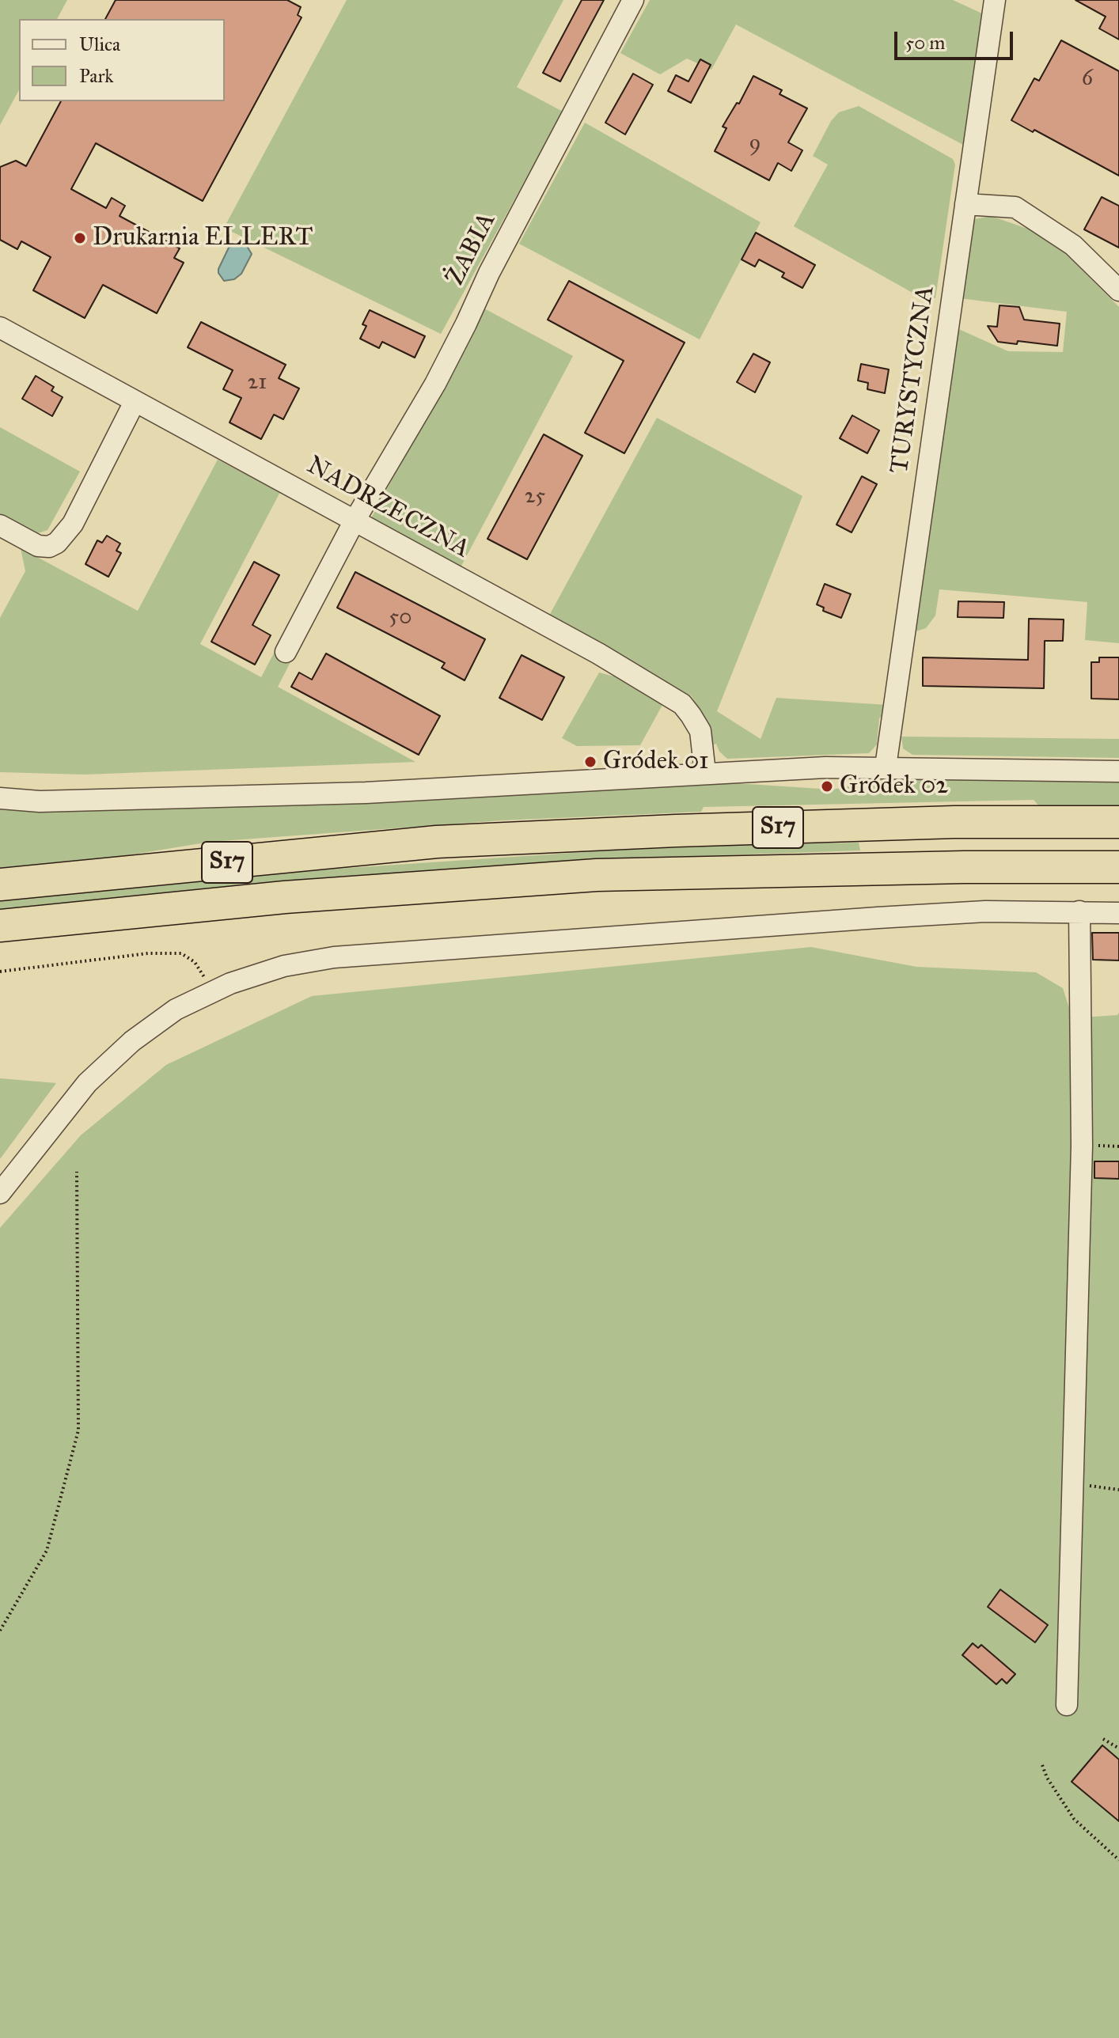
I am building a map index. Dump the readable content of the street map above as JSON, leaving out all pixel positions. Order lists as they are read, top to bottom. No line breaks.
{"streets":{"highway":["S17"],"street":["ŻABIA","TURYSTYCZNA","NADRZECZNA"]},"crossings":[["ŻABIA","NADRZECZNA"]],"places":["Drukarnia ELLERT","Gródek 01","Gródek 02"],"house_numbers":["6","9","21","25","50"],"legend":["Ulica","Park"],"scale_bar":"50 m"}
